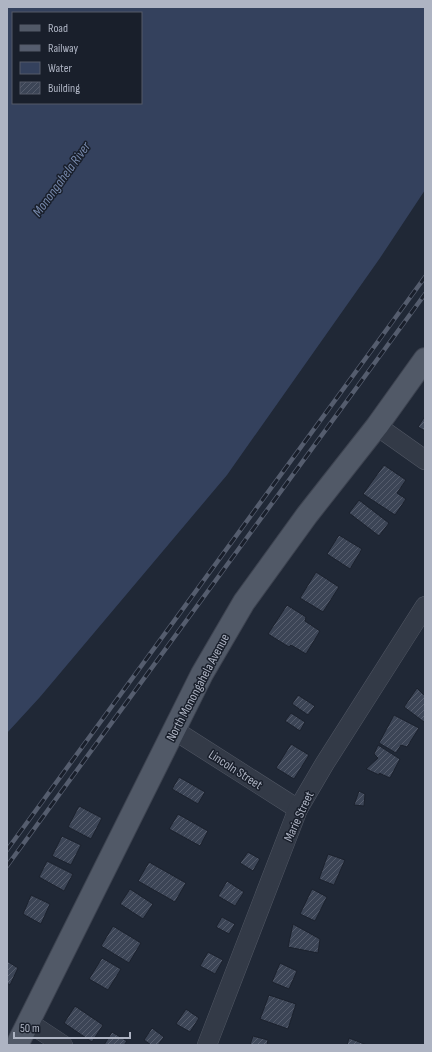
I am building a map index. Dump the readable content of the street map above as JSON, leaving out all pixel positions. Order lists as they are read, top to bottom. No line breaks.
{"streets":{"main road":["North Monongahela Avenue"],"street":["Lincoln Street","Marie Street"]},"crossings":[["North Monongahela Avenue","Lincoln Street"],["Lincoln Street","Marie Street"]],"water":["Monongahela River"],"legend":["Road","Railway","Water","Building"],"scale_bar":"50 m"}
